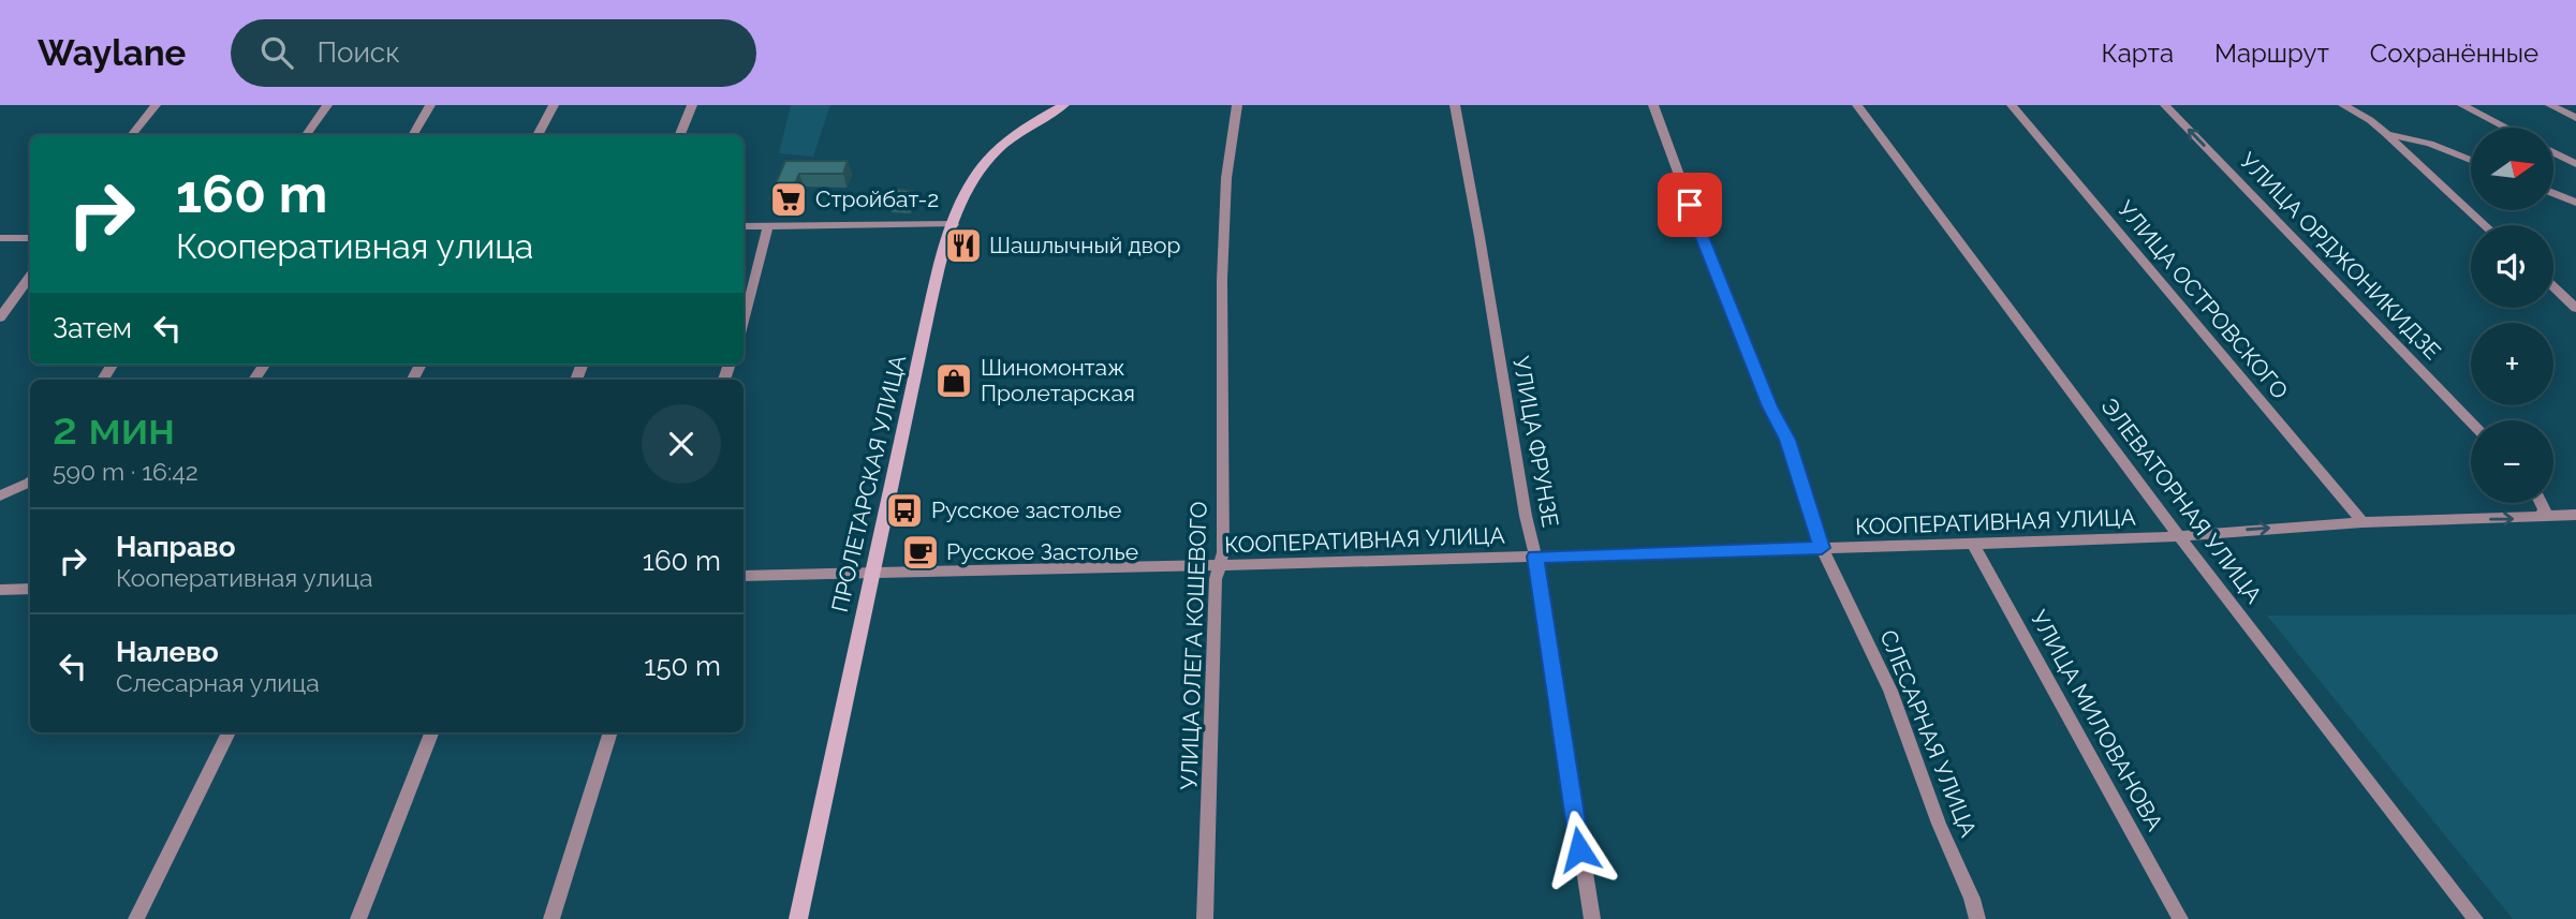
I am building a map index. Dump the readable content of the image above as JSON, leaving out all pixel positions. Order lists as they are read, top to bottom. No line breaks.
{"streets":{"main road":["ПРОЛЕТАРСКАЯ УЛИЦА"],"street":["УЛИЦА ОРДЖОНИКИДЗЕ","УЛИЦА ОСТРОВСКОГО","УЛИЦА ФРУНЗЕ","ЭЛЕВАТОРНАЯ УЛИЦА","КООПЕРАТИВНАЯ УЛИЦА","УЛИЦА ОЛЕГА КОШЕВОГО","УЛИЦА МИЛОВАНОВА","СЛЕСАРНАЯ УЛИЦА"]},"crossings":[["УЛИЦА ОСТРОВСКОГО","КООПЕРАТИВНАЯ УЛИЦА"],["УЛИЦА ФРУНЗЕ","КООПЕРАТИВНАЯ УЛИЦА"],["ПРОЛЕТАРСКАЯ УЛИЦА","КООПЕРАТИВНАЯ УЛИЦА"],["ЭЛЕВАТОРНАЯ УЛИЦА","КООПЕРАТИВНАЯ УЛИЦА"],["КООПЕРАТИВНАЯ УЛИЦА","УЛИЦА ОЛЕГА КОШЕВОГО"],["КООПЕРАТИВНАЯ УЛИЦА","УЛИЦА МИЛОВАНОВА"],["КООПЕРАТИВНАЯ УЛИЦА","СЛЕСАРНАЯ УЛИЦА"]],"one_way":["УЛИЦА ОРДЖОНИКИДЗЕ"],"places":{"supermarket":["Стройбат-2"],"restaurant":["Шашлычный двор"],"shop":["Шиномонтаж Пролетарская"],"bus stop":["Русское застолье"],"cafe":["Русское Застолье"]},"north":"right","page":{"header":"Waylane","search":"Поиск","nav":["Карта","Маршрут","Сохранённые"],"map_buttons":["+","−"],"turn":["160 m","Кооперативная улица"],"then":"Затем","heading":["2 мин","590 m · 16:42"],"list":[{"name":"Направо","note":"Кооперативная улица","value":"160 m"},{"name":"Налево","note":"Слесарная улица","value":"150 m"}]}}
